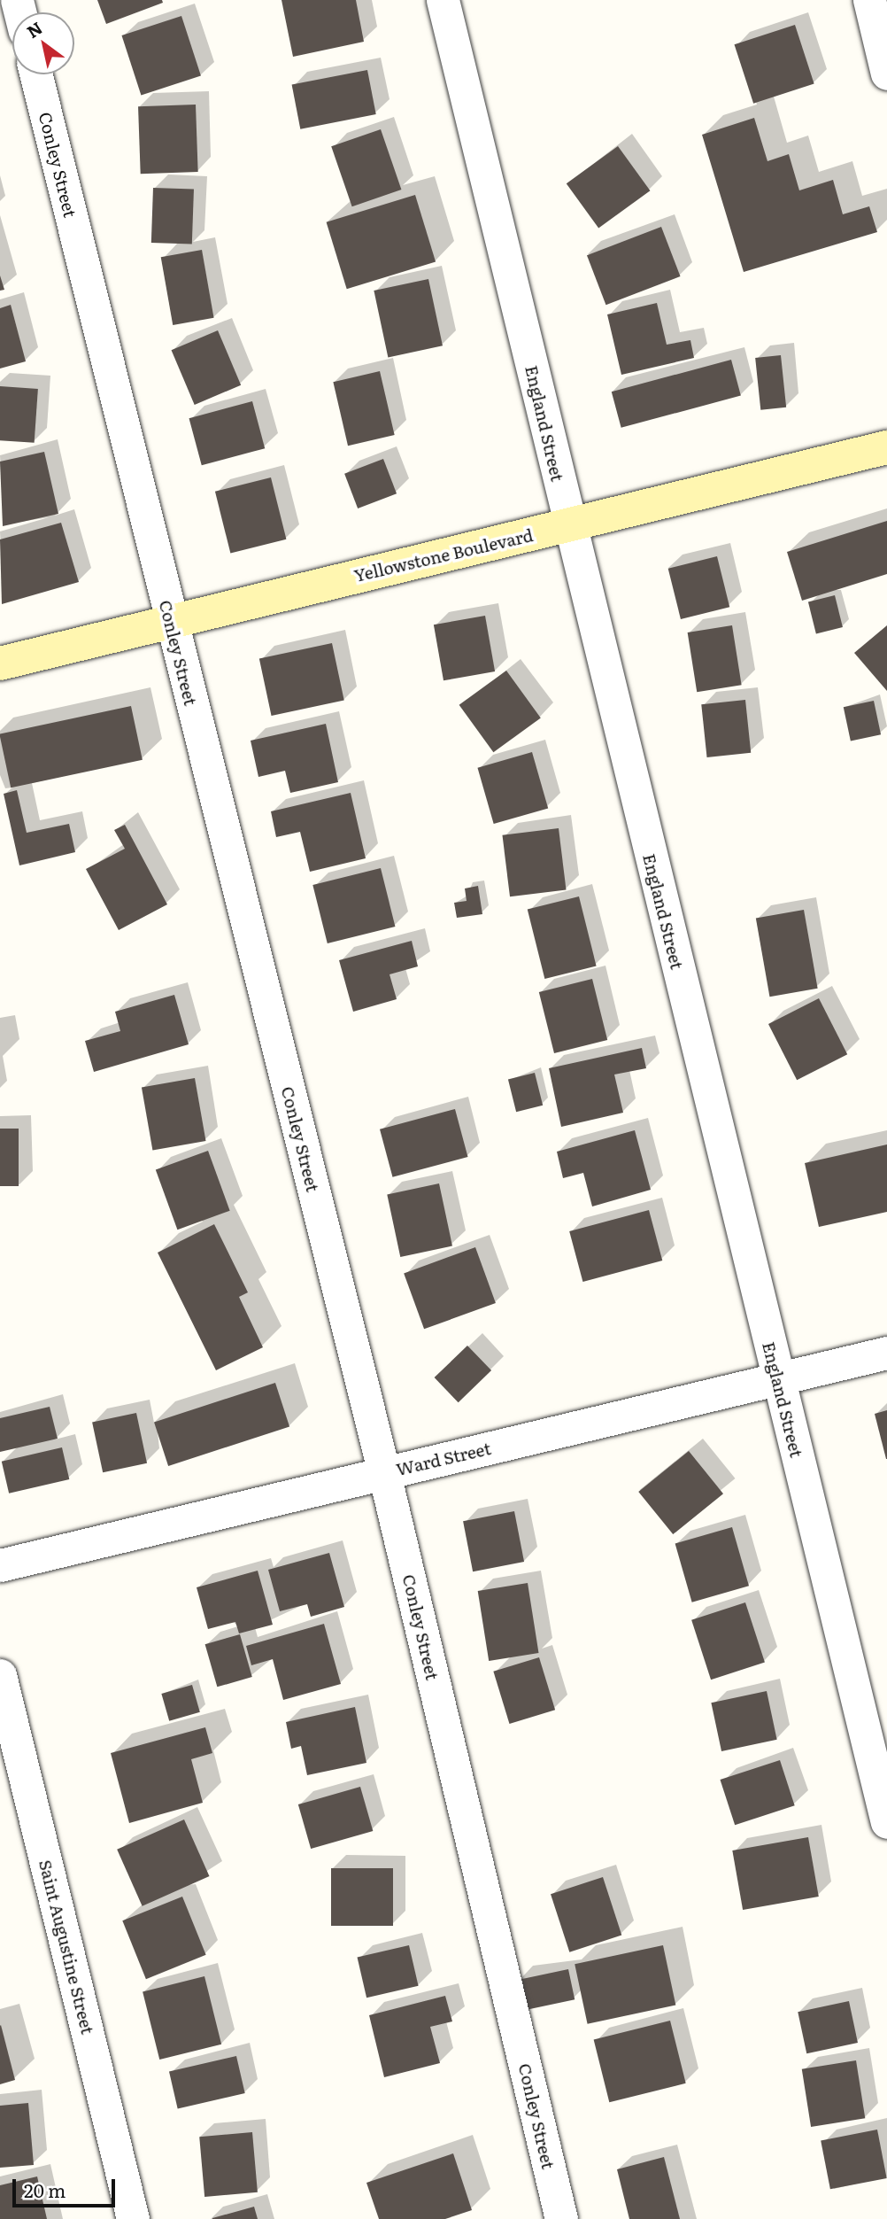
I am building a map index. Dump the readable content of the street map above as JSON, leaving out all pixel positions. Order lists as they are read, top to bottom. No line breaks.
{"streets":{"street":["Conley Street","England Street","Yellowstone Boulevard","Ward Street","Saint Augustine Street"]},"crossings":[["Conley Street","Yellowstone Boulevard"],["Conley Street","Ward Street"],["England Street","Yellowstone Boulevard"],["England Street","Ward Street"]],"scale_bar":"20 m","north":"top left"}
